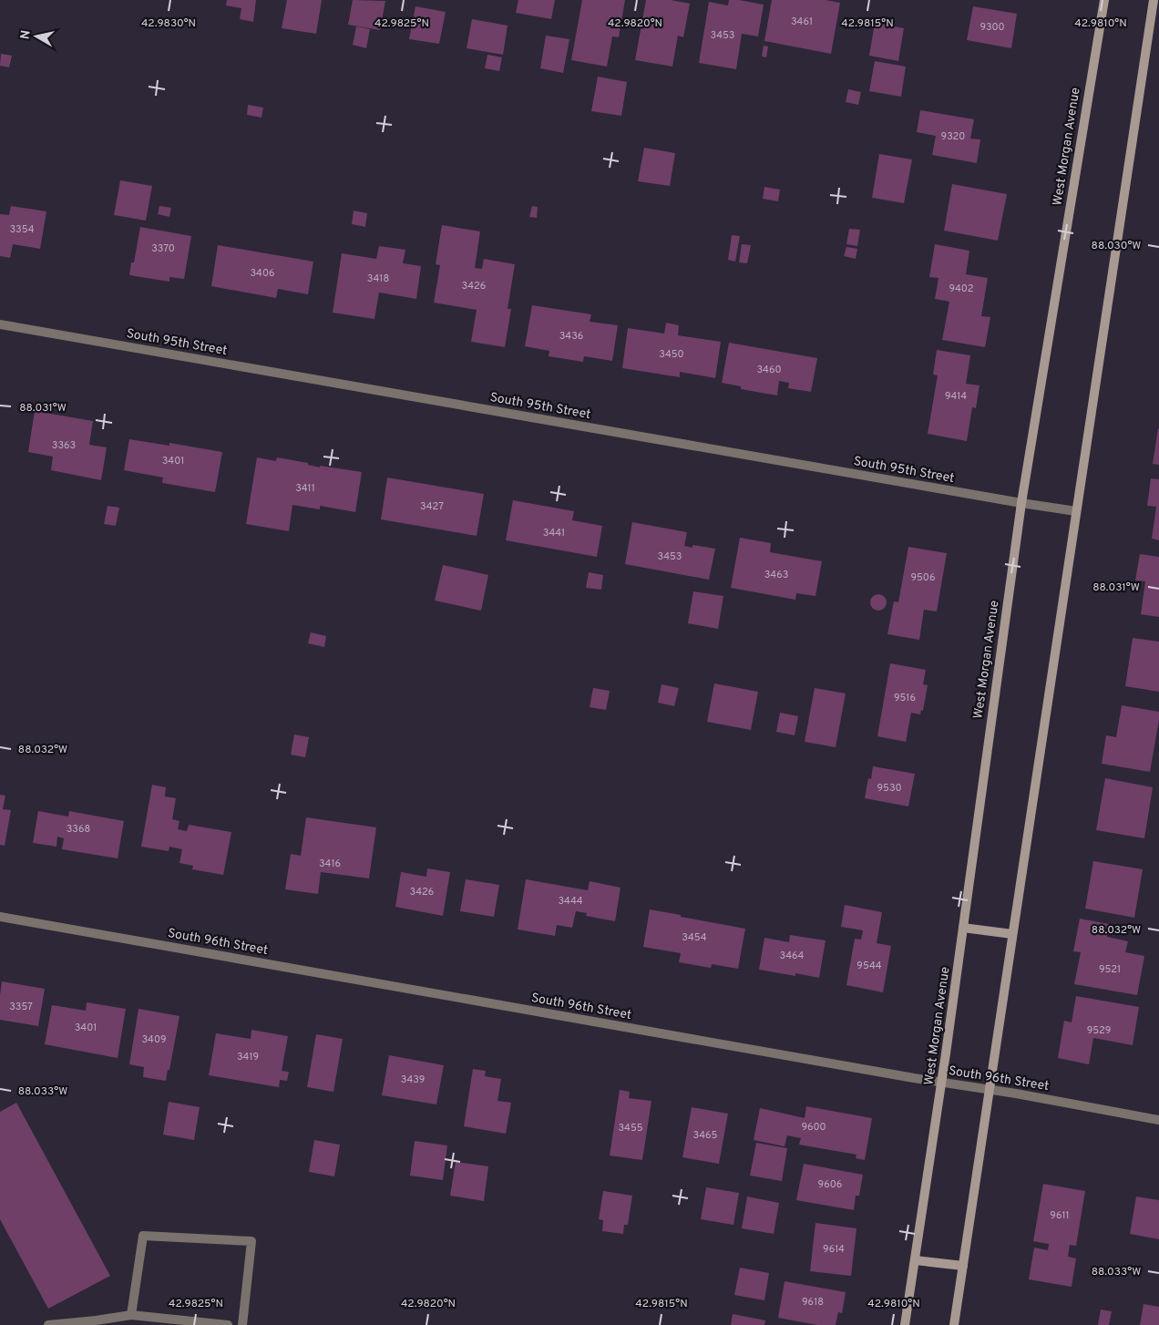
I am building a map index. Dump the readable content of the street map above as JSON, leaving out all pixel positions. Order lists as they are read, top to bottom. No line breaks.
{"streets":{"street":["West Morgan Avenue","South 95th Street","South 96th Street"]},"crossings":[["West Morgan Avenue","South 95th Street"],["West Morgan Avenue","South 96th Street"]],"house_numbers":["3461","9300","3453","9320","3354","3370","3406","3418","3426","9402","3436","3450","3460","9414","3363","3401","3411","3427","3441","3453","3463","9506","9516","9530","3368","3416","3426","3444","3454","3464","9544","9521","3357","3401","9529","3409","3419","3439","9600","3455","3465","9606","9611","9614","9618"],"north":"left","coordinates":["42.9830°N","42.9825°N","42.9820°N","42.9815°N","42.9810°N","88.030°W","88.031°W","88.032°W","88.033°W"]}
